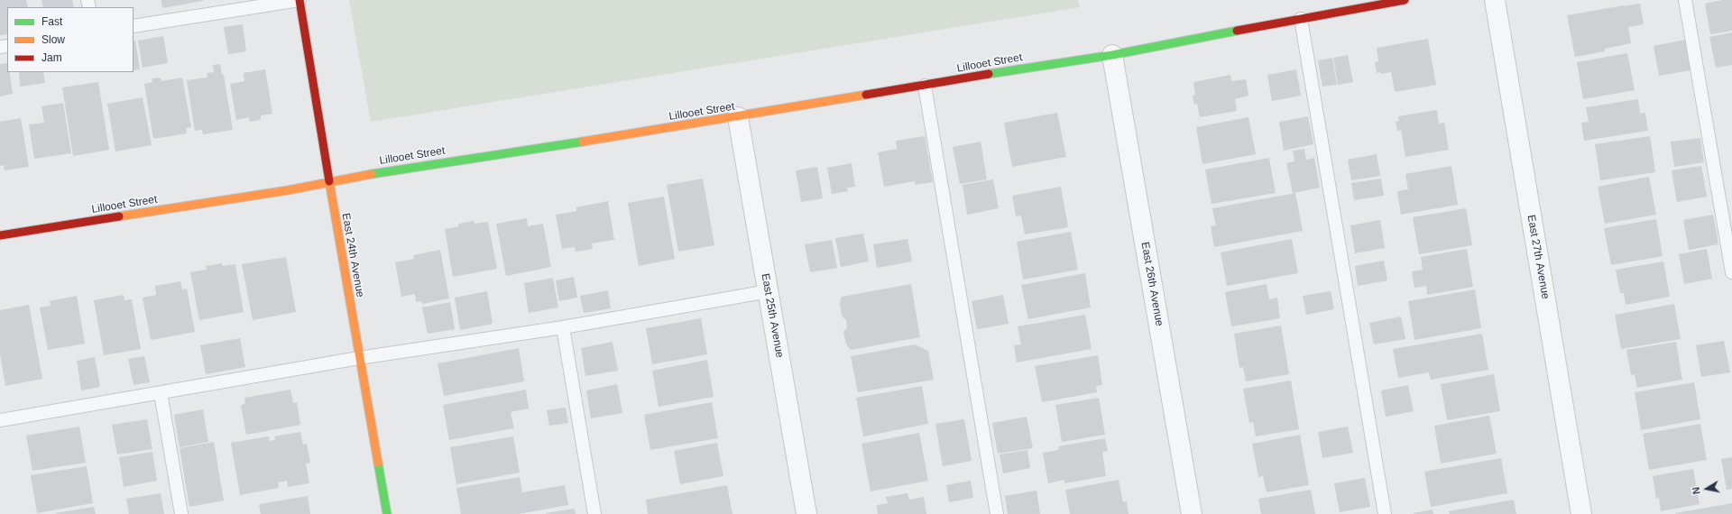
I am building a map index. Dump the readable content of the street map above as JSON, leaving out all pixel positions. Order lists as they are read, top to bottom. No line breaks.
{"streets":{"street":["Lillooet Street","East 24th Avenue","East 27th Avenue","East 26th Avenue","East 25th Avenue"]},"crossings":[["Lillooet Street","East 24th Avenue"],["Lillooet Street","East 26th Avenue"],["Lillooet Street","East 25th Avenue"]],"legend":["Fast","Slow","Jam"],"north":"left"}
